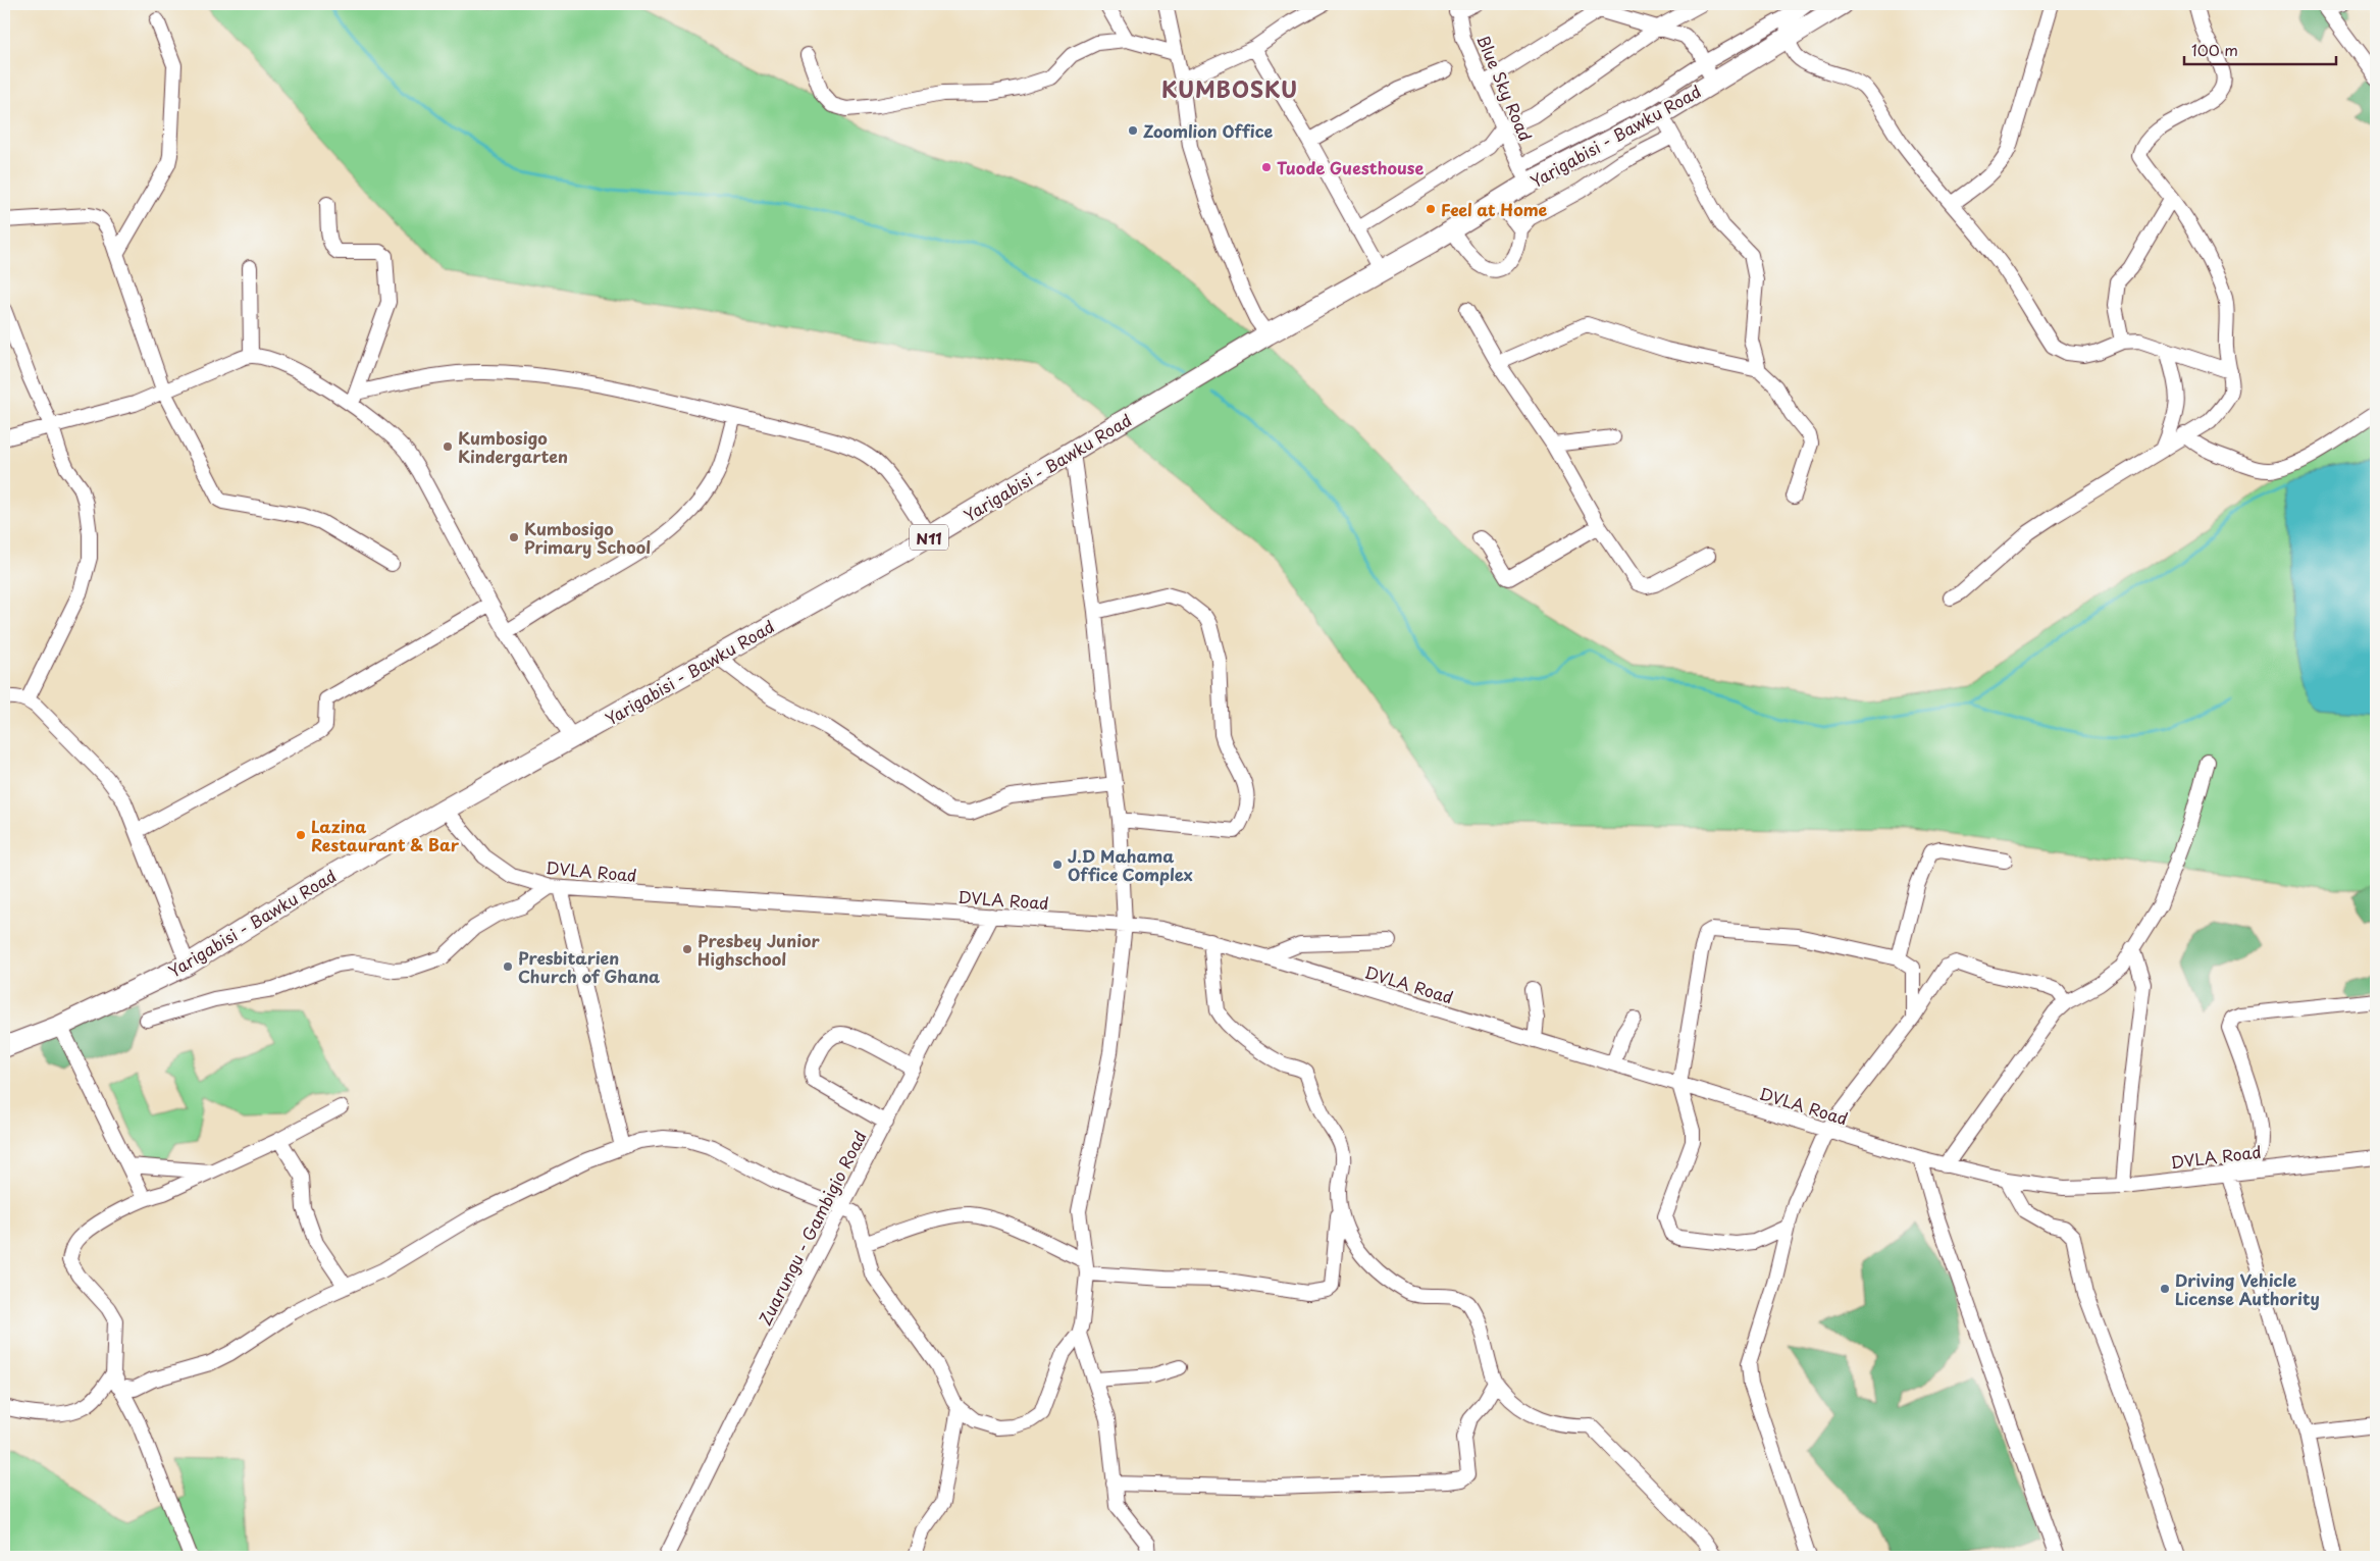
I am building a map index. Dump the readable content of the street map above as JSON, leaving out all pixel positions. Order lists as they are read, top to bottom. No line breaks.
{"streets":{"highway":["Yarigabisi - Bawku Road","N11"],"street":["Blue Sky Road","DVLA Road","Zuarungu - Gambigio Road"]},"crossings":[["Blue Sky Road","Yarigabisi - Bawku Road"],["Yarigabisi - Bawku Road","DVLA Road"],["DVLA Road","Zuarungu - Gambigio Road"]],"districts":["KUMBOSKU"],"places":["Zoomlion Office","Tuode Guesthouse","Feel at Home","Kumbosigo Kindergarten","Kumbosigo Primary School","Lazina Restaurant & Bar","J.D Mahama Office Complex","Presbey Junior Highschool","Presbitarien Church of Ghana","Driving Vehicle License Authority"],"scale_bar":"100 m"}
